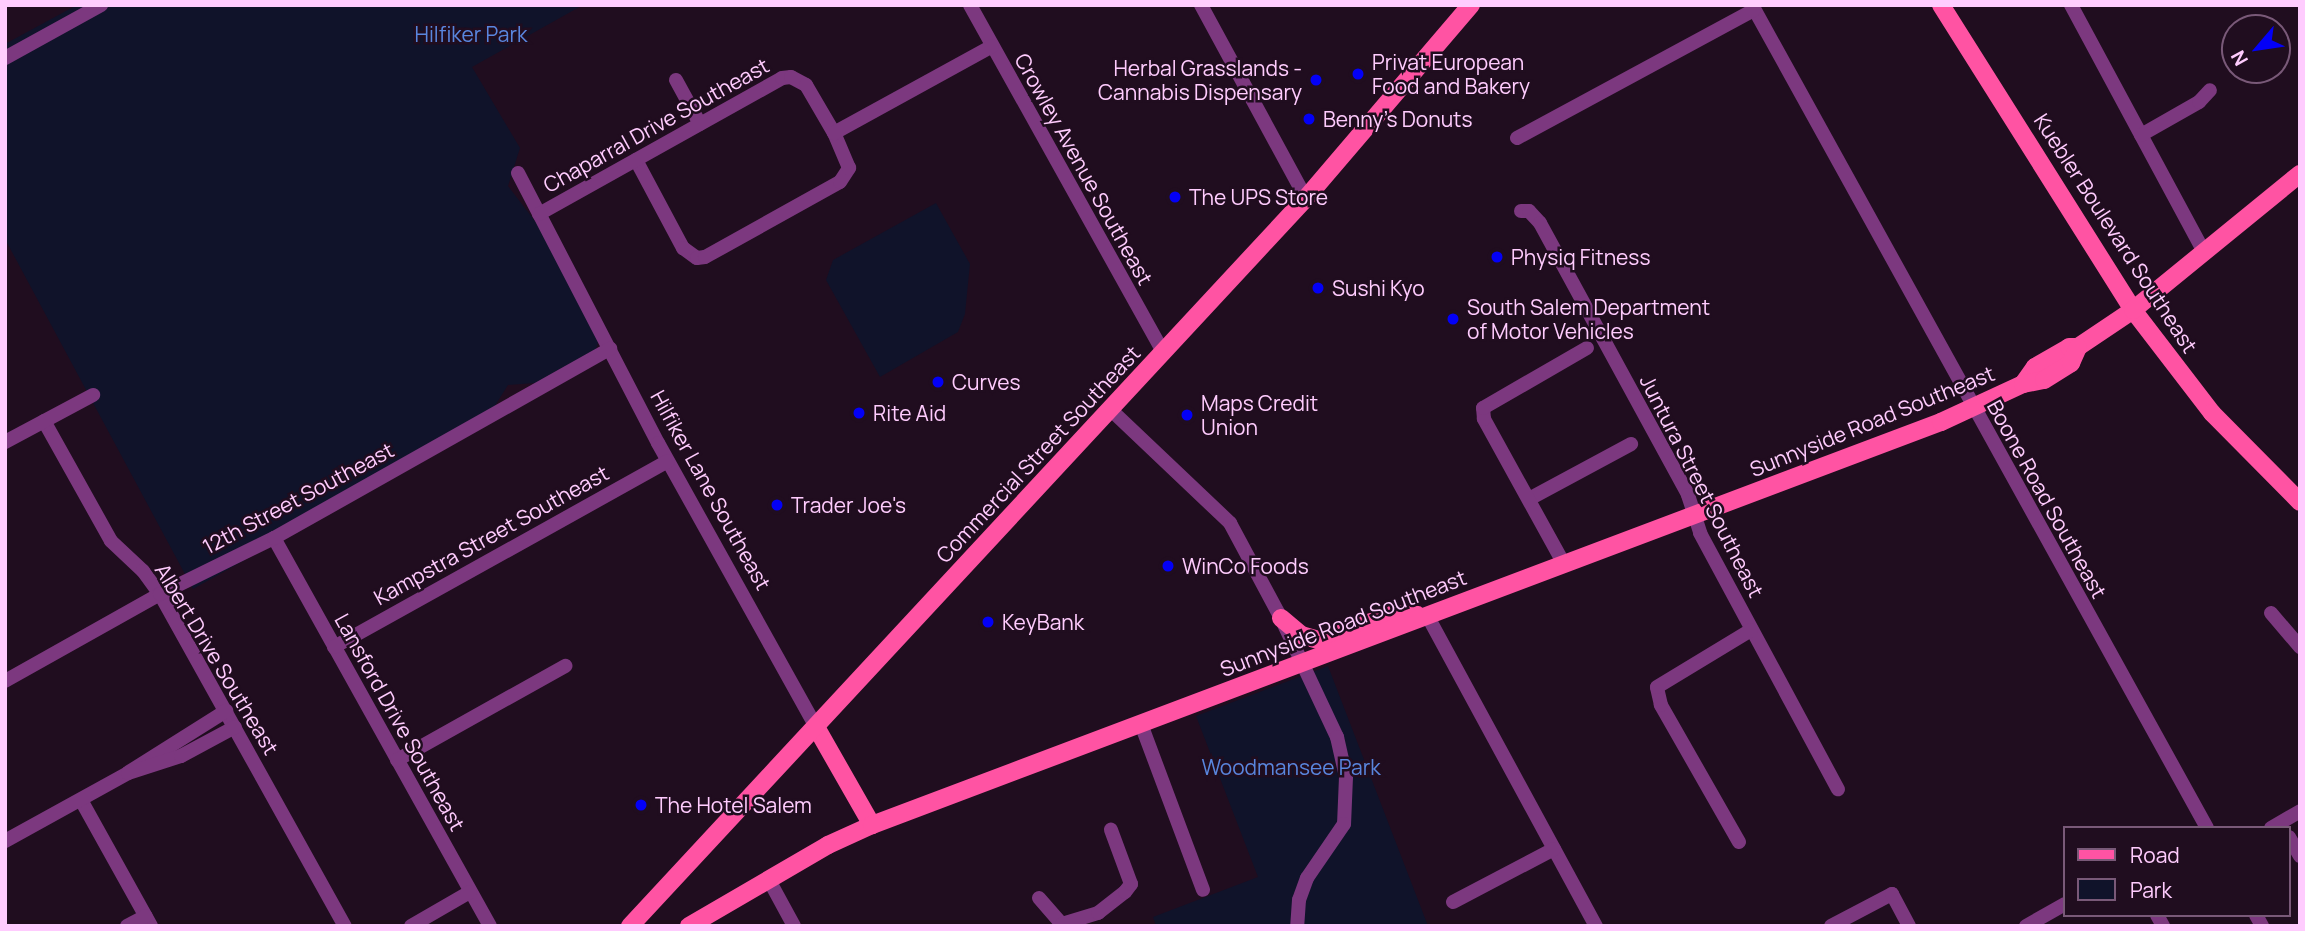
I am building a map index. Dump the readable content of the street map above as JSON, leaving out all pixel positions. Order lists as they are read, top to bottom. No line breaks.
{"streets":{"main road":["Kuebler Boulevard Southeast","Sunnyside Road Southeast","Commercial Street Southeast","Hilfiker Lane Southeast"],"street":["Chaparral Drive Southeast","Crowley Avenue Southeast","Juntura Street Southeast","12th Street Southeast","Boone Road Southeast","Kampstra Street Southeast","Albert Drive Southeast","Lansford Drive Southeast"]},"crossings":[["Chaparral Drive Southeast","Hilfiker Lane Southeast"],["Crowley Avenue Southeast","Commercial Street Southeast"],["Kuebler Boulevard Southeast","Sunnyside Road Southeast"],["Sunnyside Road Southeast","Juntura Street Southeast"],["Sunnyside Road Southeast","Hilfiker Lane Southeast"],["Sunnyside Road Southeast","Boone Road Southeast"],["Commercial Street Southeast","Hilfiker Lane Southeast"],["Hilfiker Lane Southeast","12th Street Southeast"],["Hilfiker Lane Southeast","Kampstra Street Southeast"],["12th Street Southeast","Albert Drive Southeast"],["12th Street Southeast","Lansford Drive Southeast"],["Kampstra Street Southeast","Lansford Drive Southeast"]],"parks":["Hilfiker Park","Woodmansee Park"],"places":["Privat European Food and Bakery","Herbal Grasslands - Cannabis Dispensary","Benny's Donuts","The UPS Store","Physiq Fitness","Sushi Kyo","South Salem Department of Motor Vehicles","Curves","Rite Aid","Maps Credit Union","Trader Joe's","WinCo Foods","KeyBank","The Hotel Salem"],"legend":["Road","Park"],"north":"bottom left"}
